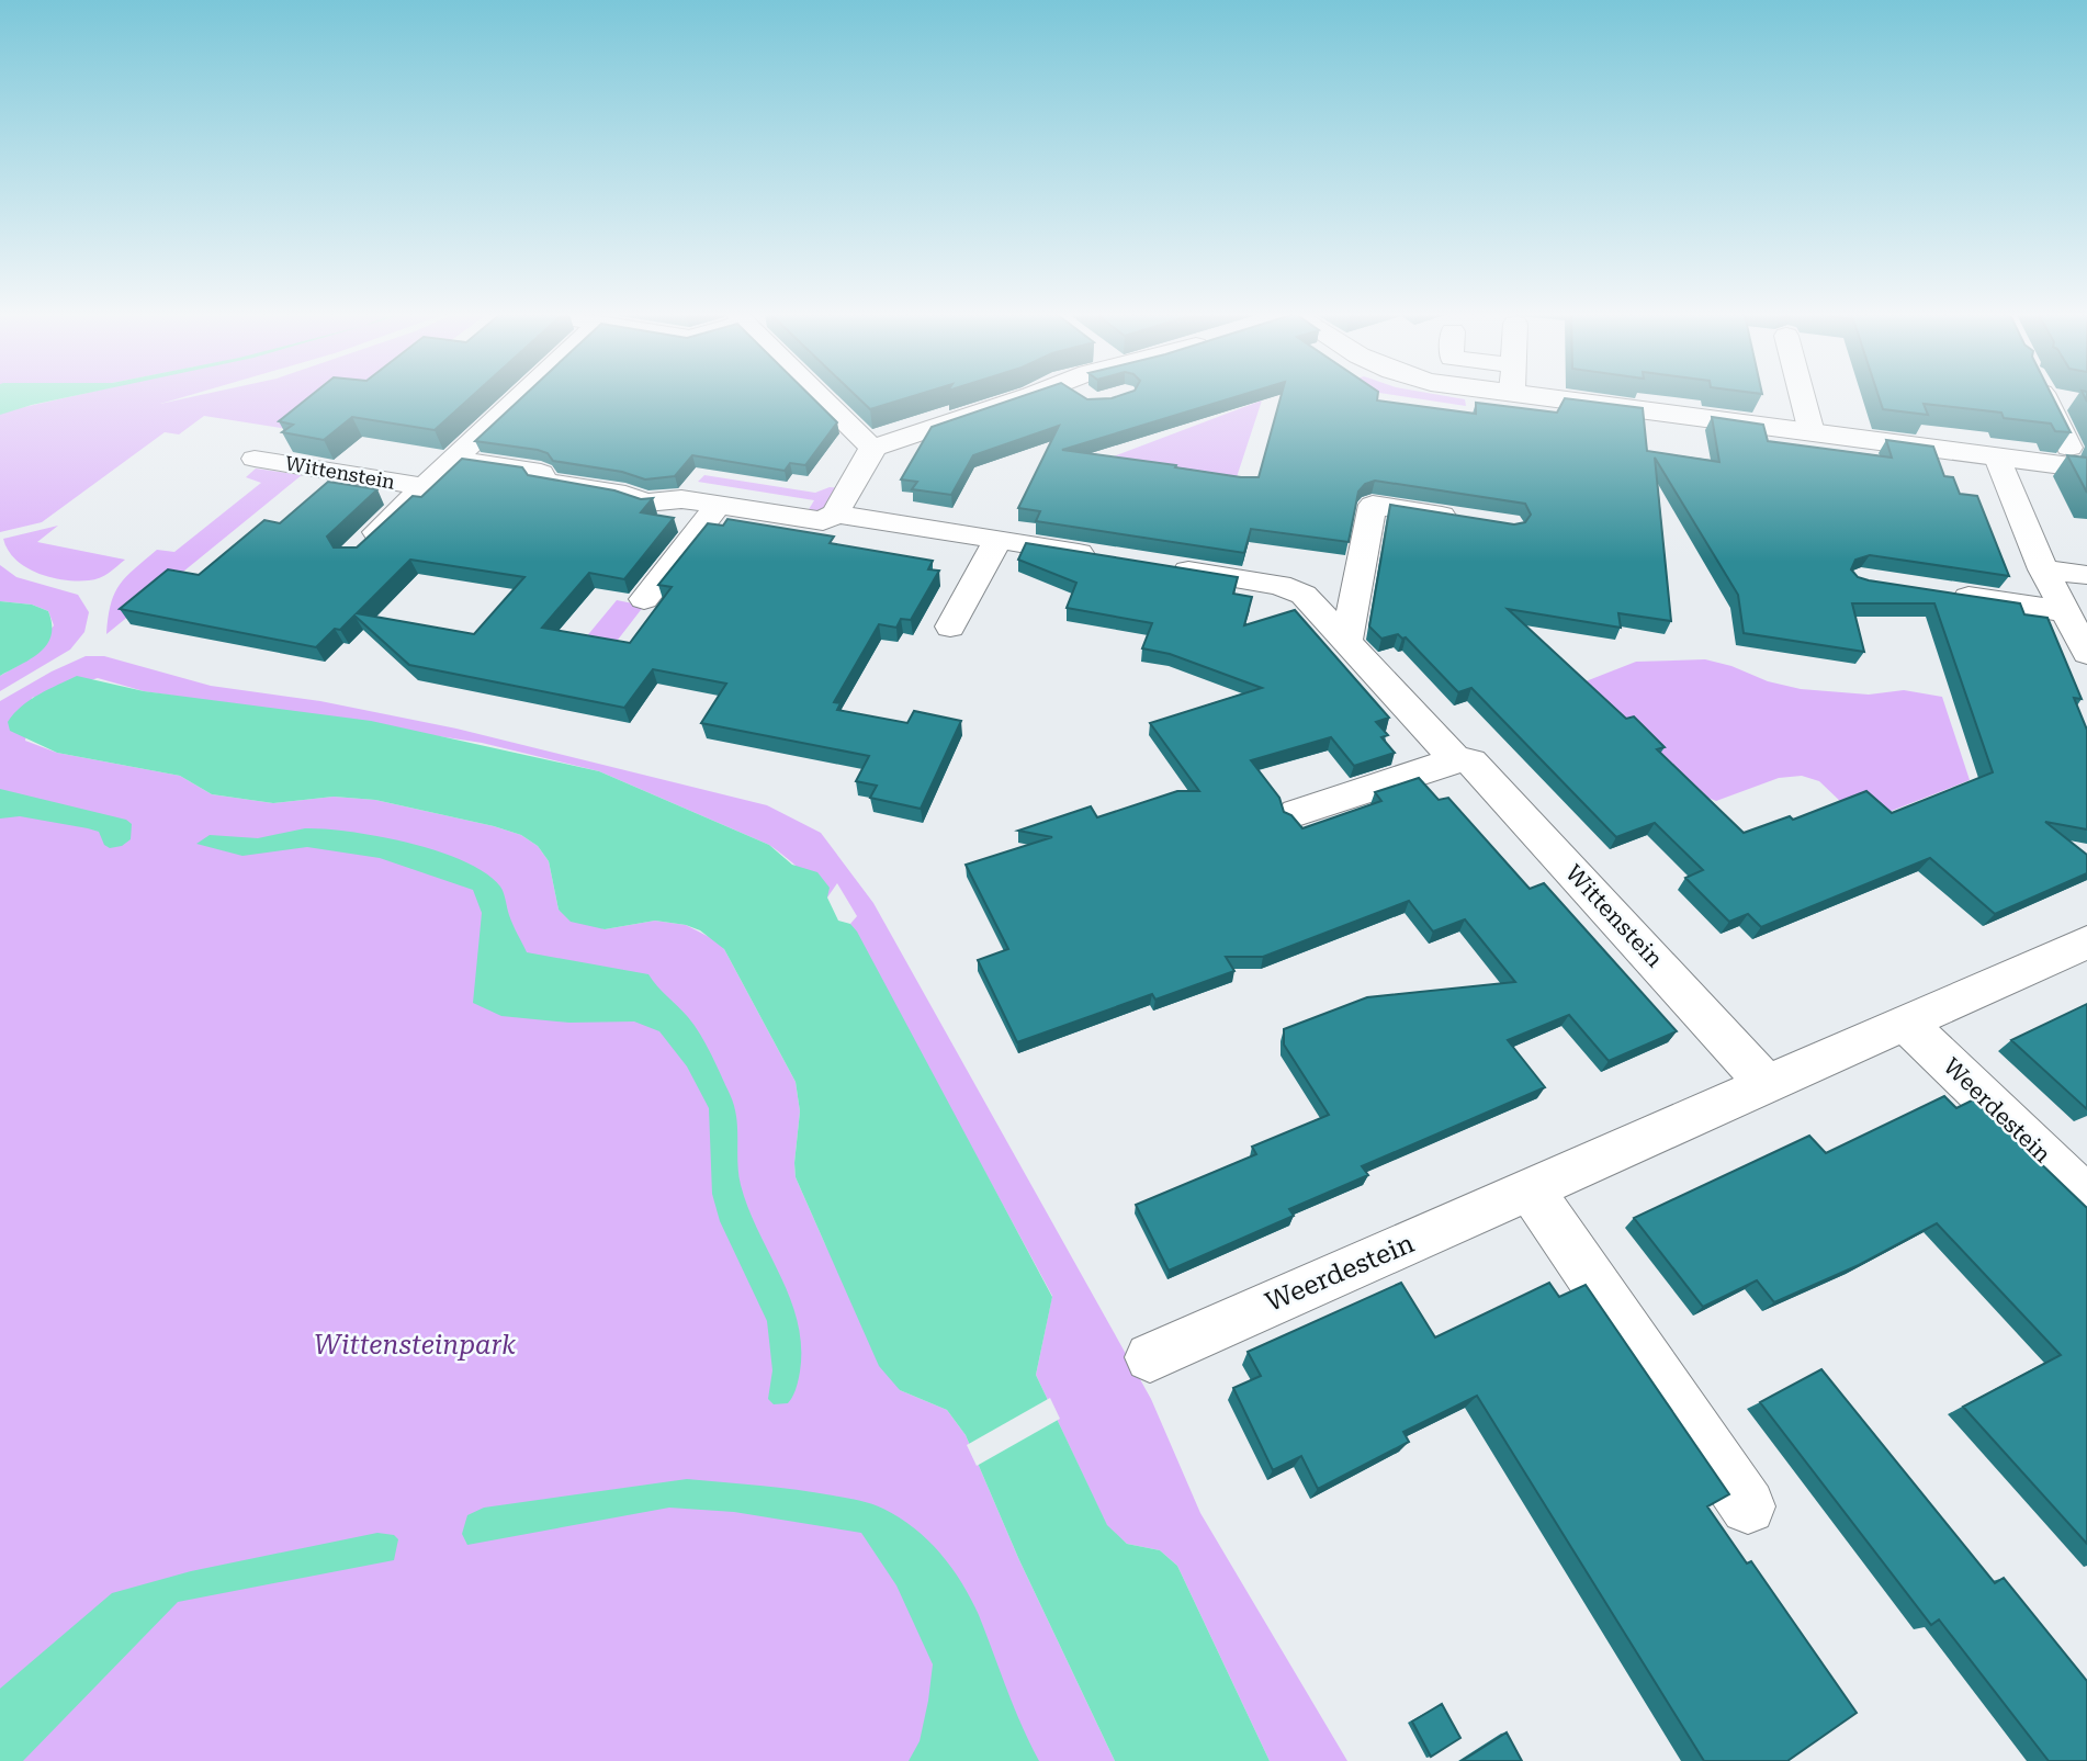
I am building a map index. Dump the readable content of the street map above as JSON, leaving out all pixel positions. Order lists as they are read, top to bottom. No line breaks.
{"streets":{"street":["Wittenstein","Weerdestein"]},"crossings":[["Wittenstein","Weerdestein"]],"parks":["Wittensteinpark"]}
